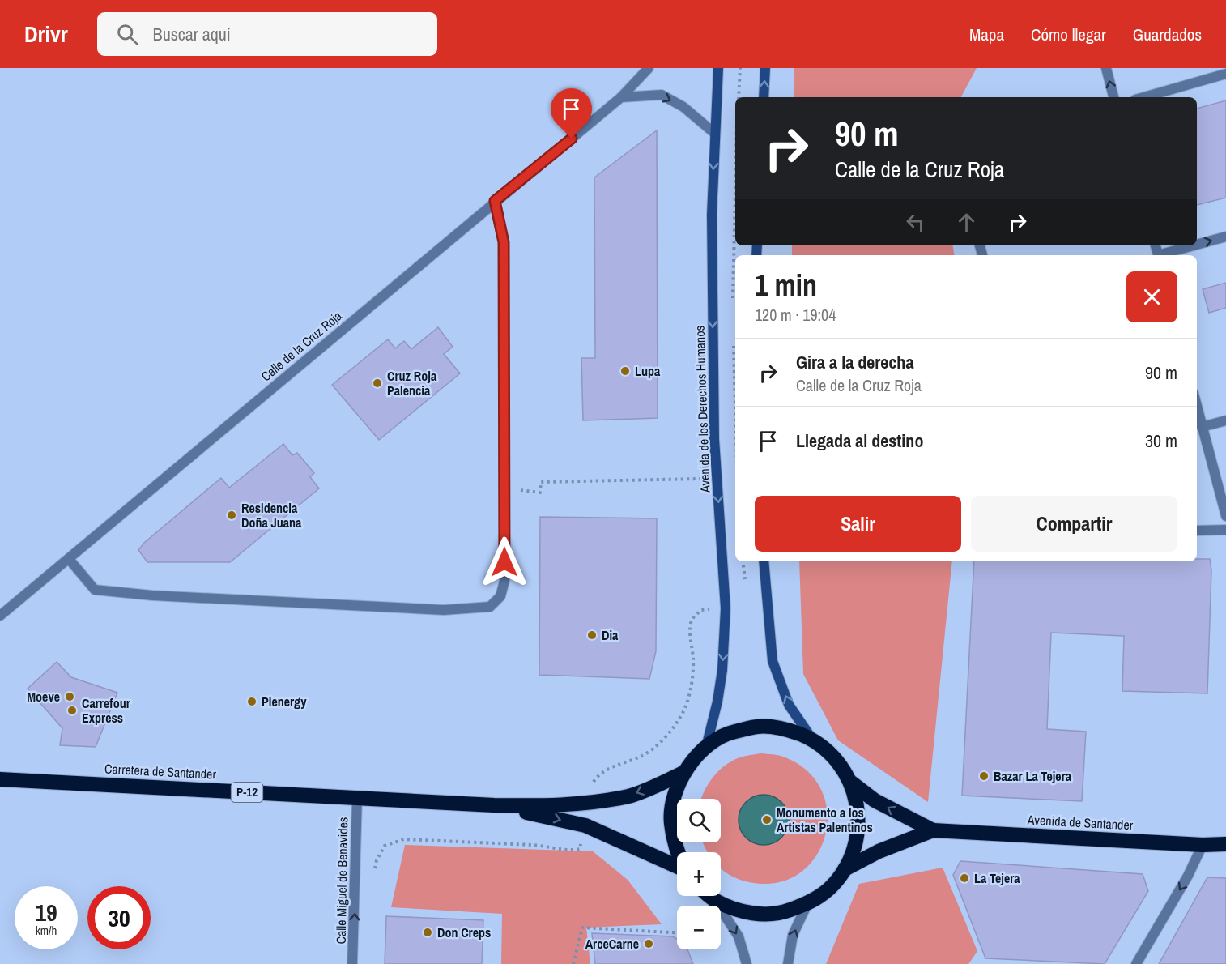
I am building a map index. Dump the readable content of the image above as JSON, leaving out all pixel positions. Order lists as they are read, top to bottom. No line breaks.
{"streets":{"highway":["Carretera de Santander","P-12","Avenida de Santander"],"main road":["Avenida de los Derechos Humanos"],"street":["Calle de la Cruz Roja","Calle Miguel de Benavides"]},"crossings":[["Carretera de Santander","Calle Miguel de Benavides"]],"one_way":["Avenida de los Derechos Humanos","Calle Miguel de Benavides"],"places":["Lupa","Cruz Roja Palencia","Residencia Doña Juana","Dia","Moeve","Plenergy","Carrefour Express","Bazar La Tejera","Monumento a los Artistas Palentinos","La Tejera","Don Creps","ArceCarne"],"page":{"header":"Drivr","search":"Buscar aquí","nav":["Mapa","Cómo llegar","Guardados"],"turn":["90 m","Calle de la Cruz Roja"],"heading":["1 min","120 m · 19:04"],"list":[{"name":"Gira a la derecha","note":"Calle de la Cruz Roja","value":"90 m"},{"name":"Llegada al destino","value":"30 m"}],"buttons":["Salir","Compartir"],"map_buttons":["+","−"],"speed":"19 km/h","limit":"30"}}
